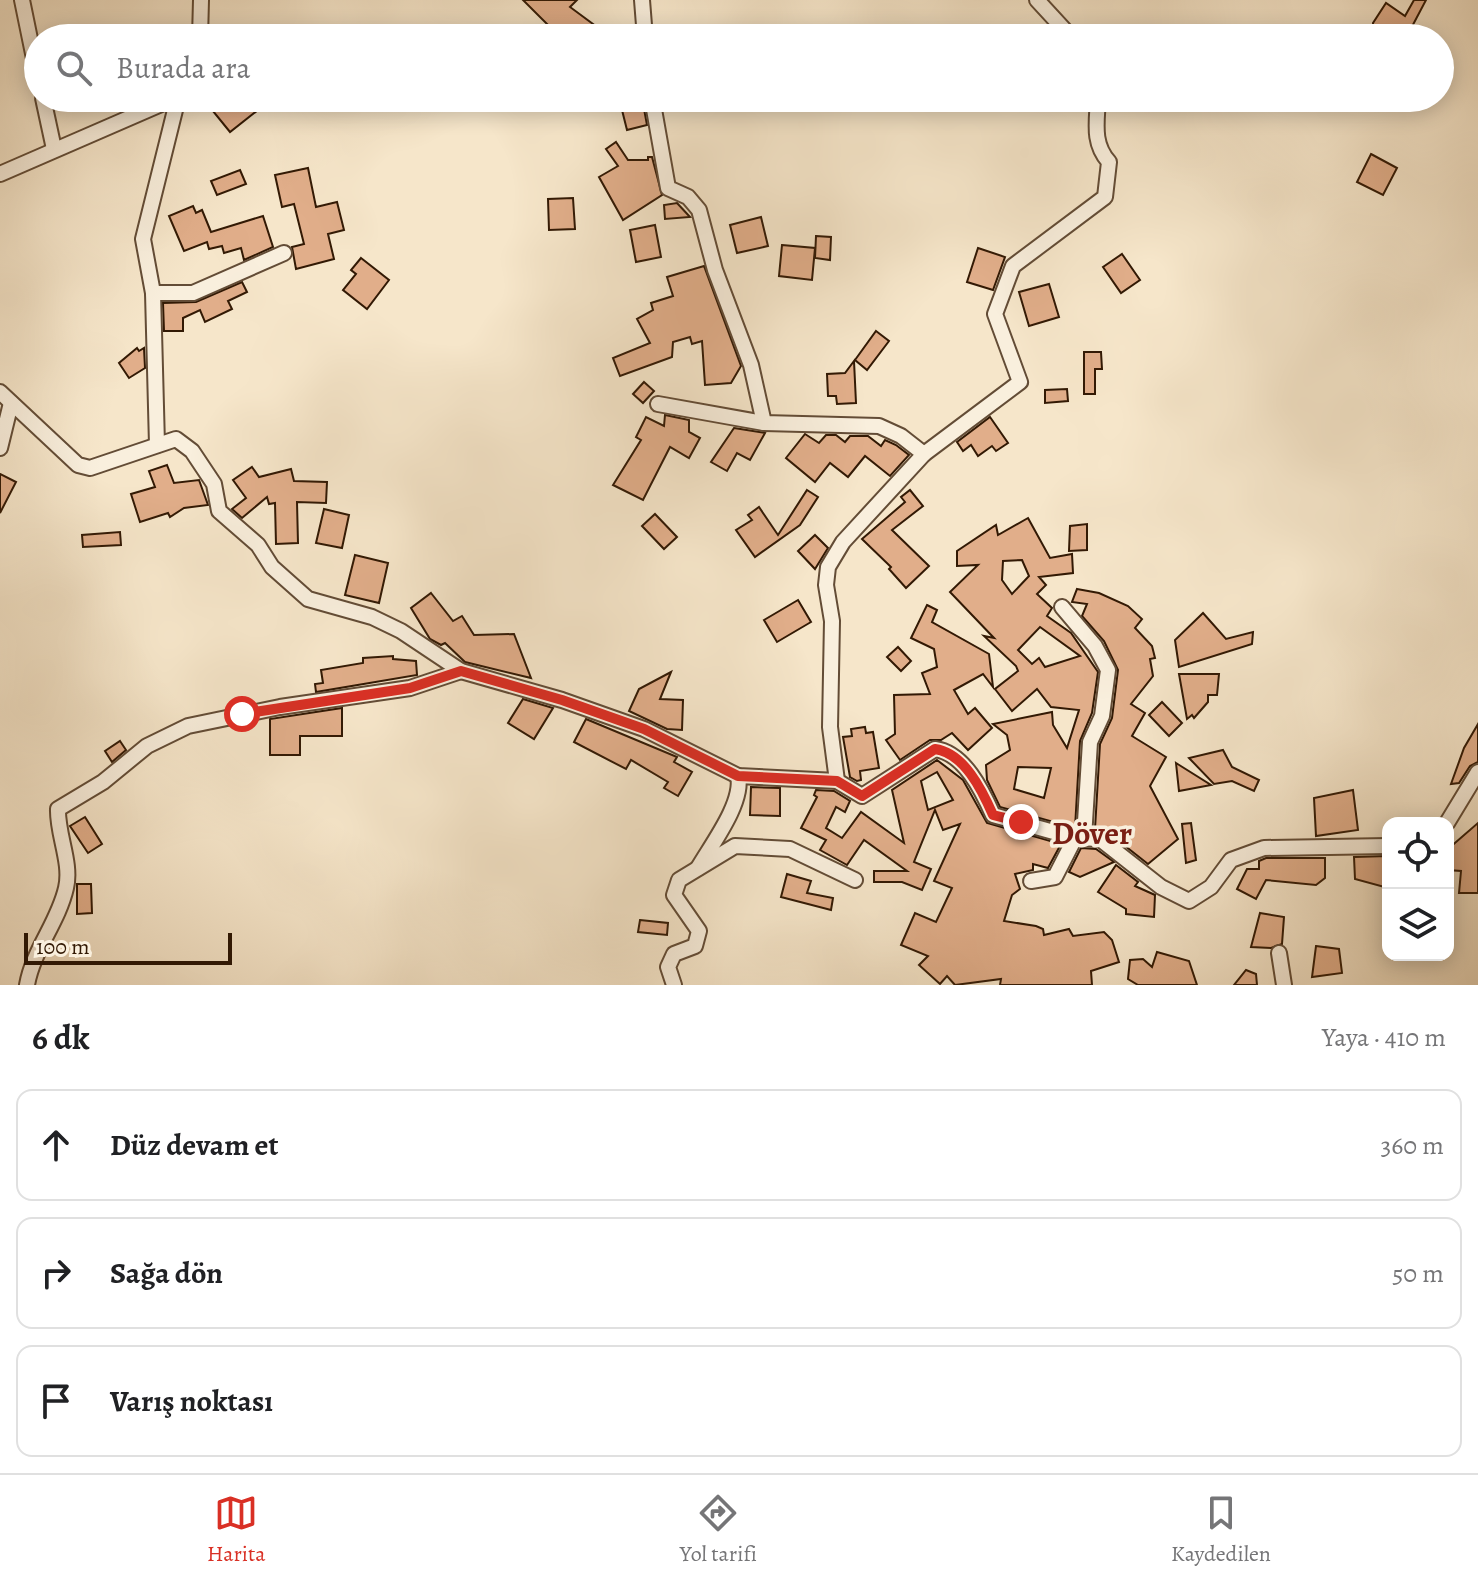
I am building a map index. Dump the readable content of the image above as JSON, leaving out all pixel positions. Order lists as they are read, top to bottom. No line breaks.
{"districts":["Döver"],"scale_bar":"100 m","page":{"search":"Burada ara","scale":"100 m","heading":["6 dk","Yaya · 410 m"],"list":[["Düz devam et","360 m"],["Sağa dön","50 m"],"Varış noktası"],"nav":["Harita","Yol tarifi","Kaydedilen"]}}
